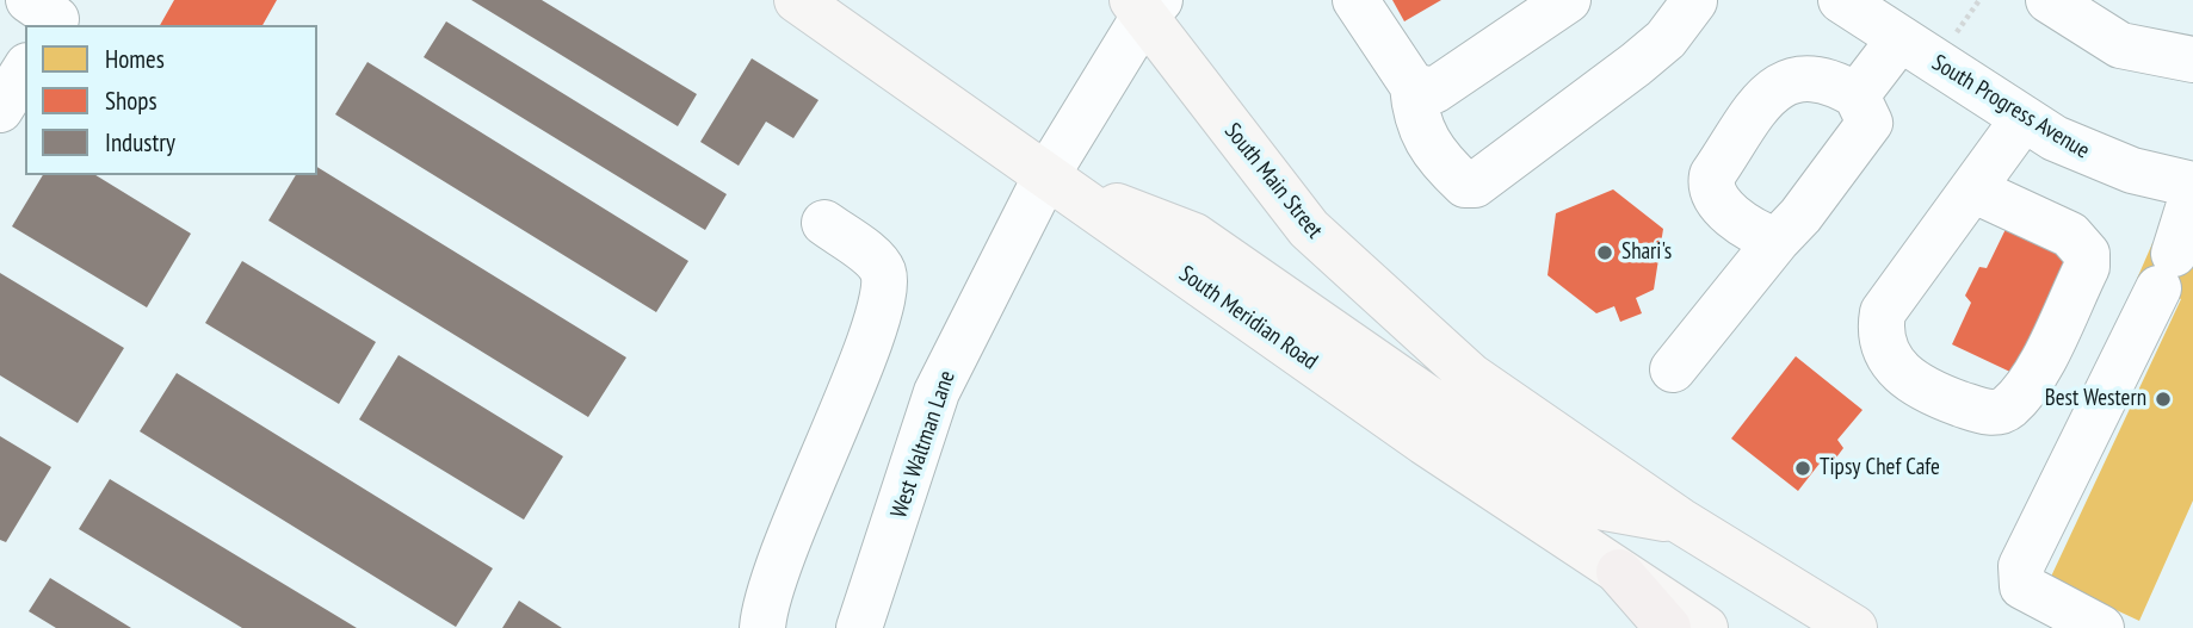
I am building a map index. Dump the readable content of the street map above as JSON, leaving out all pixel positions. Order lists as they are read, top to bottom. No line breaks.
{"streets":{"main road":["South Main Street","South Meridian Road"],"street":["South Progress Avenue","West Waltman Lane"]},"crossings":[["South Main Street","West Waltman Lane"],["South Meridian Road","West Waltman Lane"]],"places":["Shari's","Best Western","Tipsy Chef Cafe"],"legend":["Homes","Shops","Industry"]}
